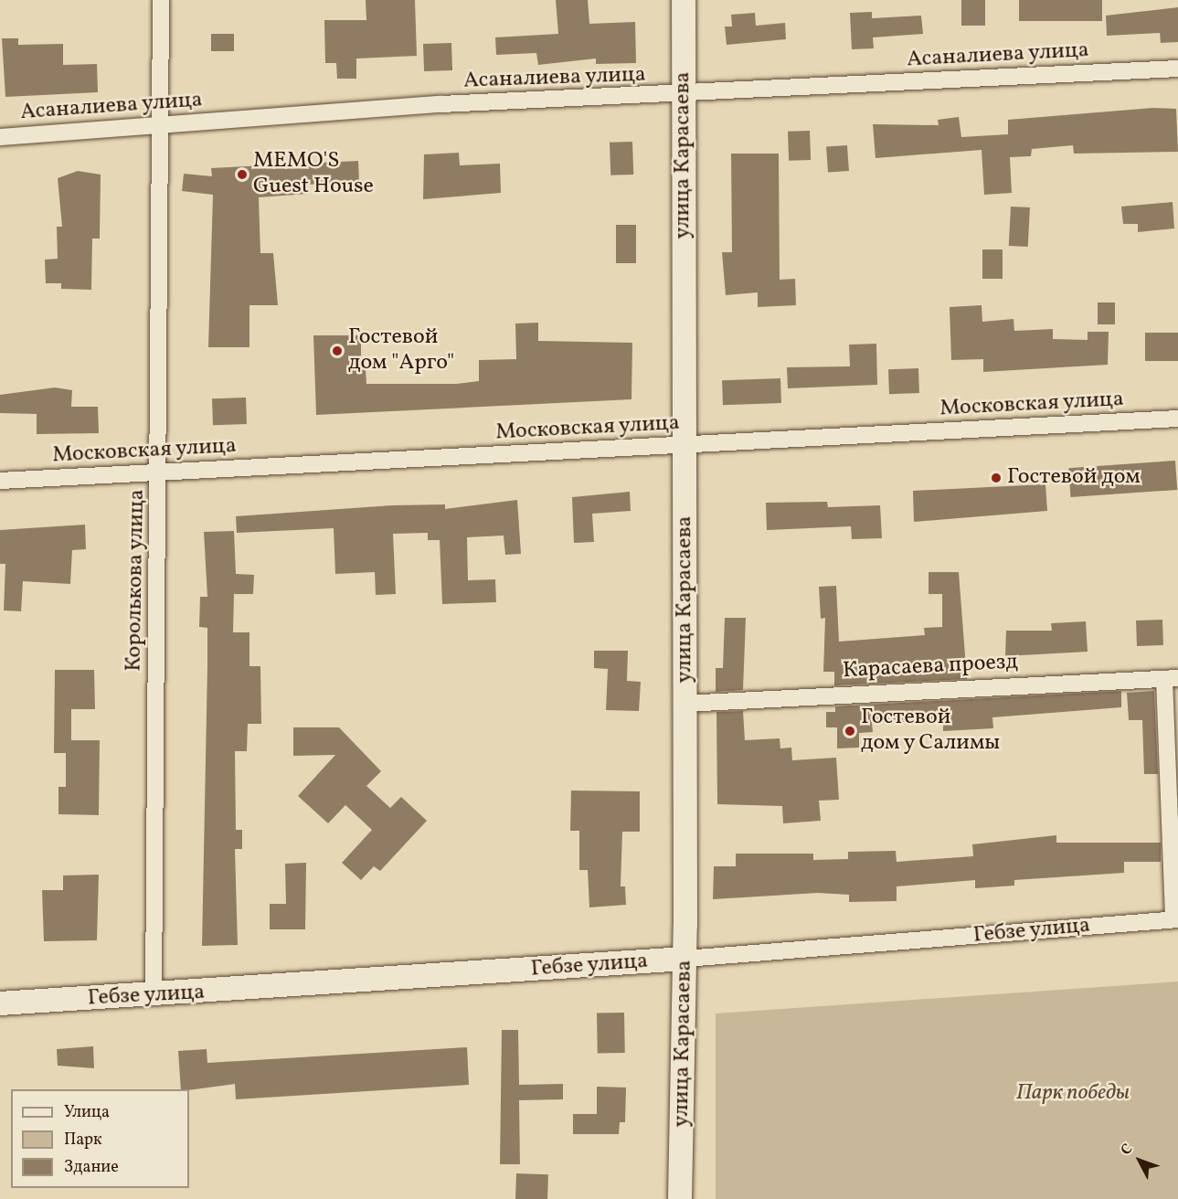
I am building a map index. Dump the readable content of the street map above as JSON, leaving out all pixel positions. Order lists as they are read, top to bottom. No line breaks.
{"streets":{"main road":["улица Карасаева","Гебзе улица"],"street":["Асаналиева улица","Московская улица","Королькова улица","Карасаева проезд"]},"crossings":[["Асаналиева улица","улица Карасаева"],["Асаналиева улица","Королькова улица"],["улица Карасаева","Московская улица"],["улица Карасаева","Карасаева проезд"],["улица Карасаева","Гебзе улица"],["Московская улица","Королькова улица"],["Королькова улица","Гебзе улица"]],"parks":["Парк победы"],"places":["MEMO'S Guest House","Гостевой дом \"Арго\"","Гостевой дом","Гостевой дом у Салимы"],"legend":["Улица","Парк","Здание"],"north":"top left"}
